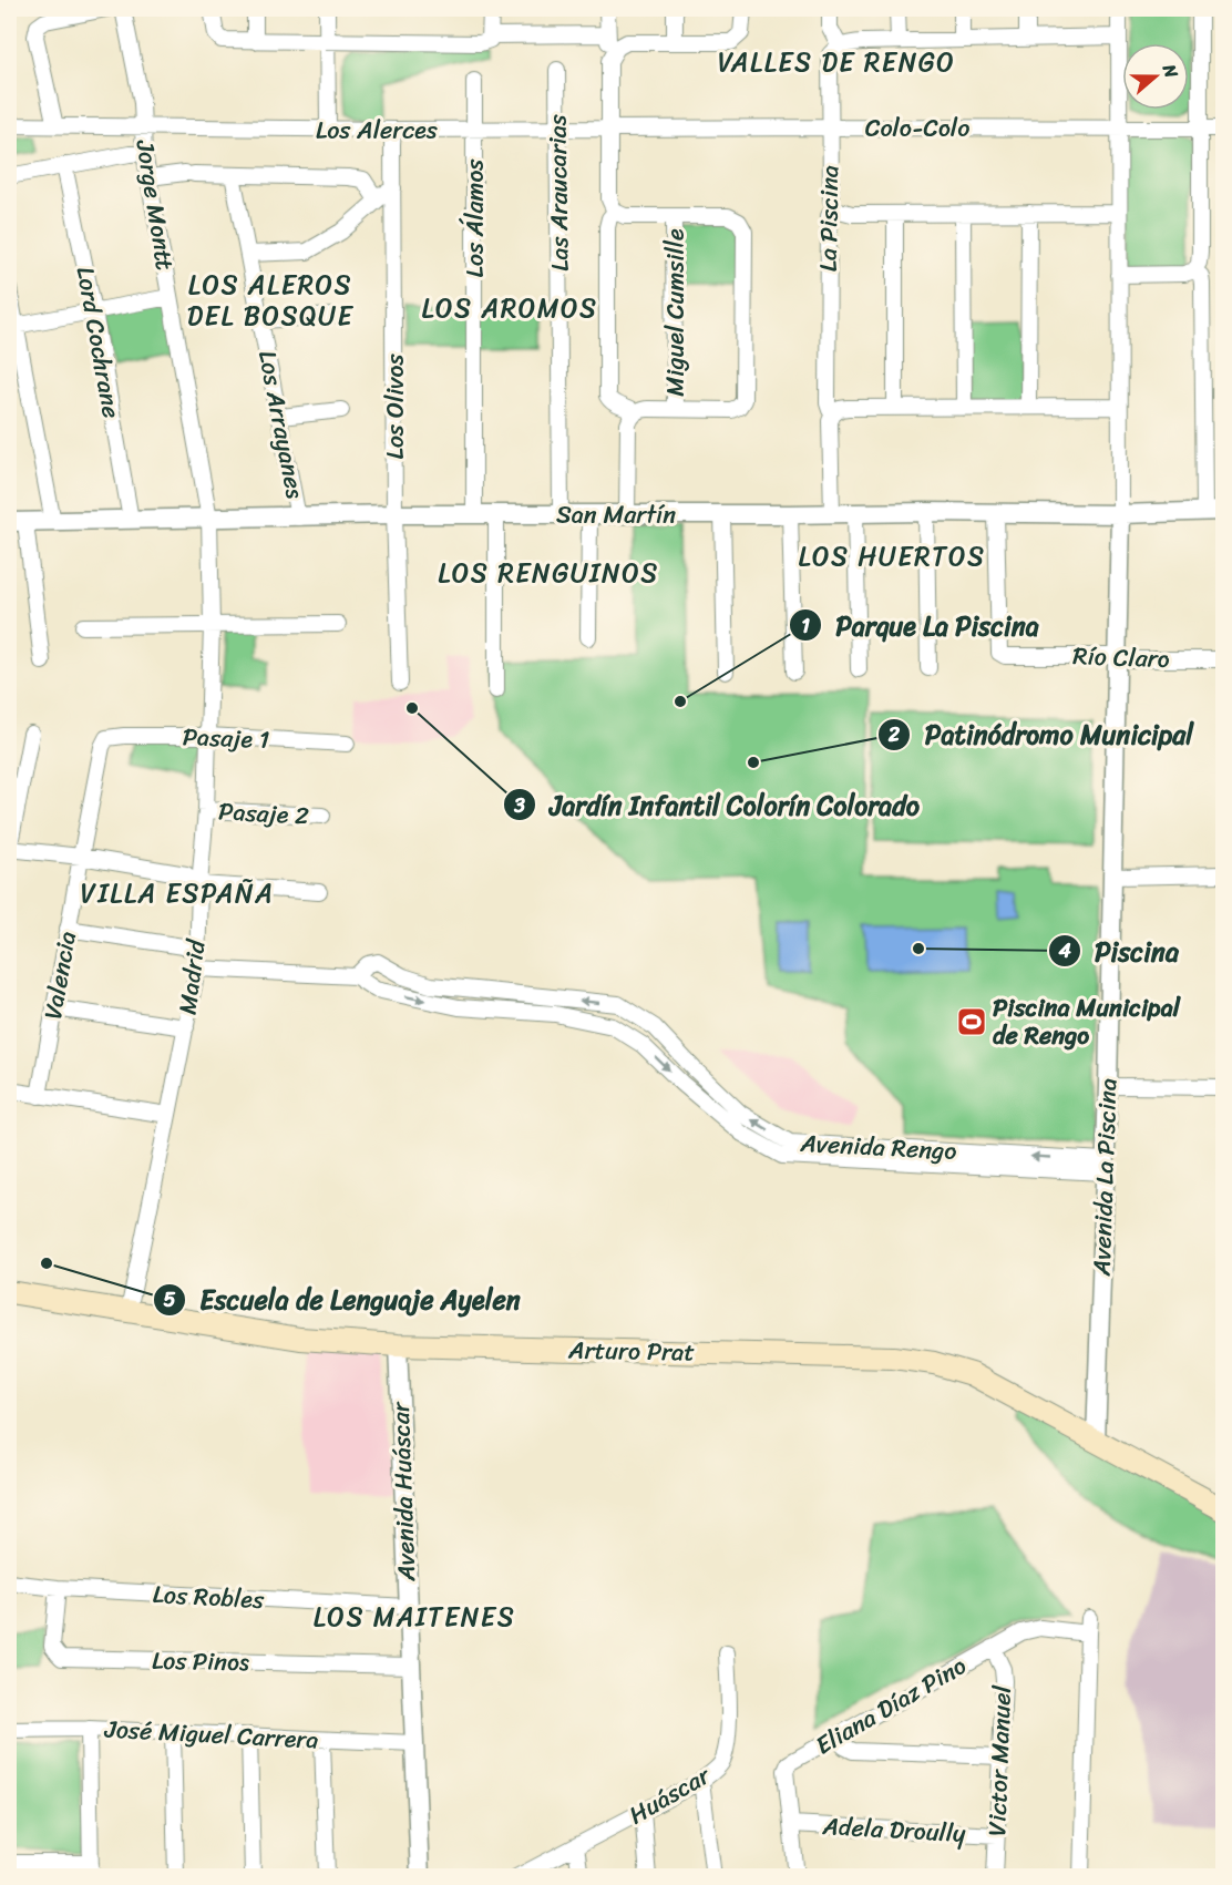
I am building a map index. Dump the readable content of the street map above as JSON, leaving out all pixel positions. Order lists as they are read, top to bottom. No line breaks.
{"streets":{"main road":["Arturo Prat"],"street":["Colo-Colo","Los Alerces","Las Araucarias","Jorge Montt","Los Álamos","La Piscina","Miguel Cumsille","Lord Cochrane","Los Olivos","Los Arrayanes","San Martín","Río Claro","Pasaje 1","Pasaje 2","Valencia","Madrid","Avenida Rengo","Avenida La Piscina","Avenida Huáscar","Los Robles","Los Pinos","Eliana Díaz Pino","José Miguel Carrera","Victor Manuel","Huáscar","Adela Droully"]},"crossings":[["Colo-Colo","Los Alerces"],["Colo-Colo","La Piscina"],["Los Alerces","Las Araucarias"],["Los Alerces","Jorge Montt"],["Los Alerces","Los Álamos"],["Los Alerces","Los Olivos"],["Los Alerces","Los Arrayanes"],["Las Araucarias","San Martín"],["Jorge Montt","San Martín"],["Jorge Montt","Madrid"],["Los Álamos","San Martín"],["La Piscina","San Martín"],["Lord Cochrane","San Martín"],["Los Olivos","San Martín"],["Los Arrayanes","San Martín"],["San Martín","Río Claro"],["San Martín","Madrid"],["San Martín","Avenida La Piscina"],["Río Claro","Avenida La Piscina"],["Pasaje 1","Valencia"],["Pasaje 1","Madrid"],["Pasaje 2","Madrid"],["Madrid","Avenida Rengo"],["Madrid","Arturo Prat"],["Avenida Rengo","Avenida La Piscina"],["Avenida La Piscina","Arturo Prat"],["Arturo Prat","Avenida Huáscar"],["Avenida Huáscar","Los Robles"],["Avenida Huáscar","Los Pinos"],["Avenida Huáscar","José Miguel Carrera"],["Los Robles","Los Pinos"],["Eliana Díaz Pino","Victor Manuel"],["Eliana Díaz Pino","Adela Droully"],["Victor Manuel","Adela Droully"]],"districts":["VALLES DE RENGO","LOS ALEROS DEL BOSQUE","LOS AROMOS","LOS HUERTOS","LOS RENGUINOS","VILLA ESPAÑA","LOS MAITENES"],"places":{"other":["Parque La Piscina","Jardín Infantil Colorín Colorado","Patinódromo Municipal","Piscina","Escuela de Lenguaje Ayelen"],"sports":["Piscina Municipal de Rengo"]},"north":"right"}
